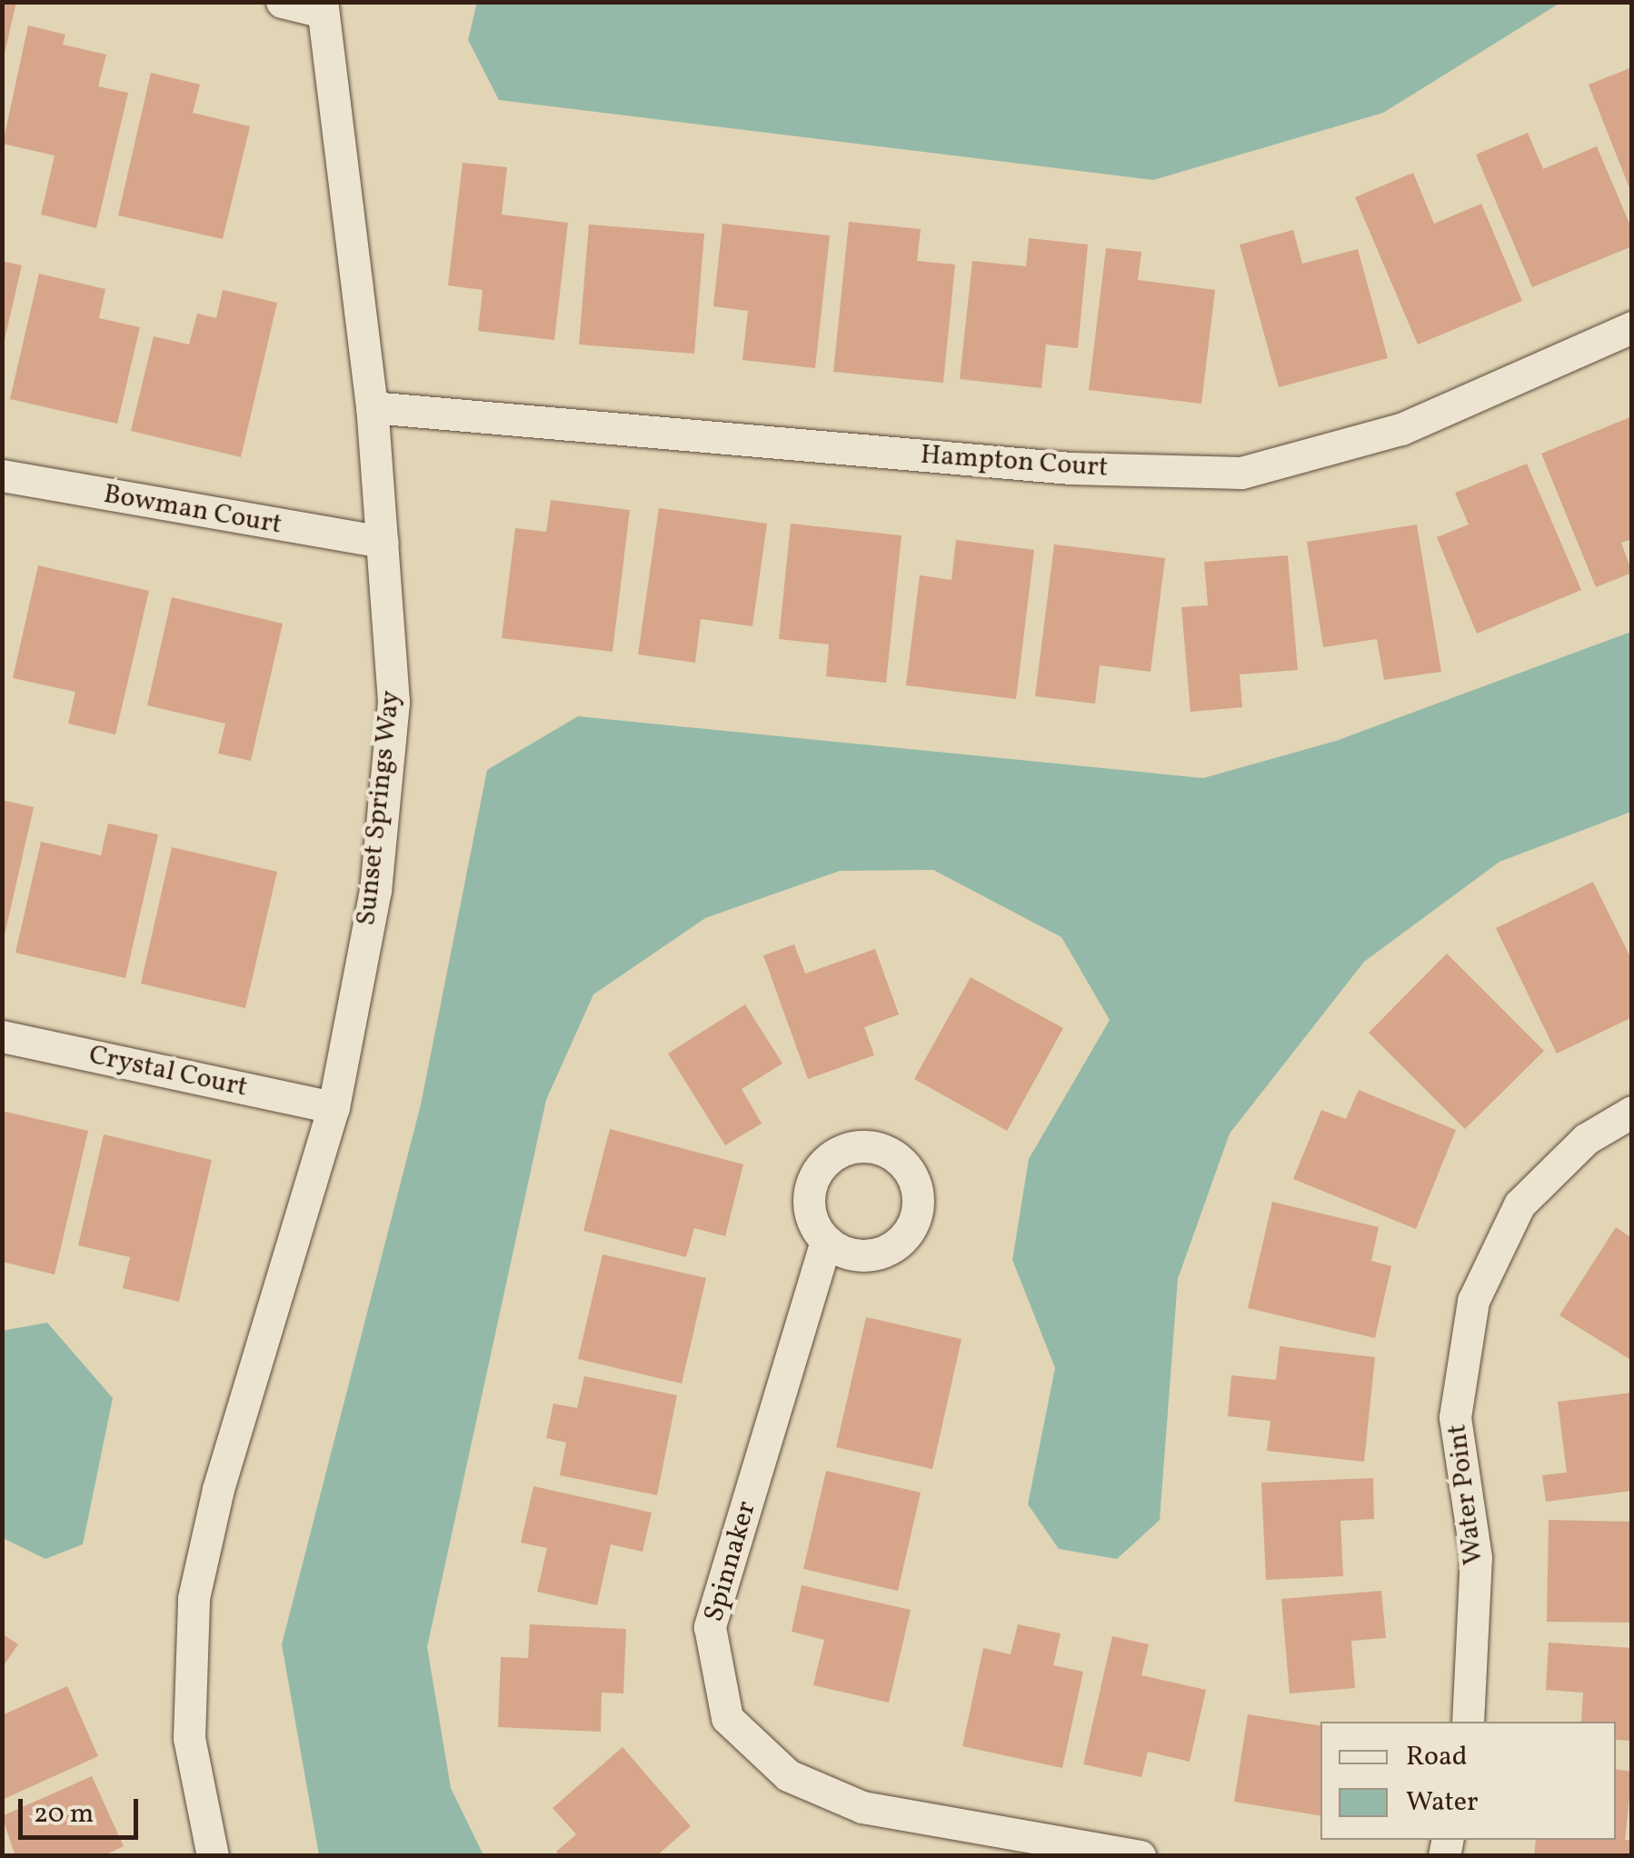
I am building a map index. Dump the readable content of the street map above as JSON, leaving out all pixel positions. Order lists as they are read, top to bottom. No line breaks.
{"streets":{"street":["Hampton Court","Bowman Court","Sunset Springs Way","Crystal Court","Water Point","Spinnaker"]},"crossings":[["Hampton Court","Sunset Springs Way"],["Bowman Court","Sunset Springs Way"],["Sunset Springs Way","Crystal Court"]],"legend":["Road","Water"],"scale_bar":"20 m"}
